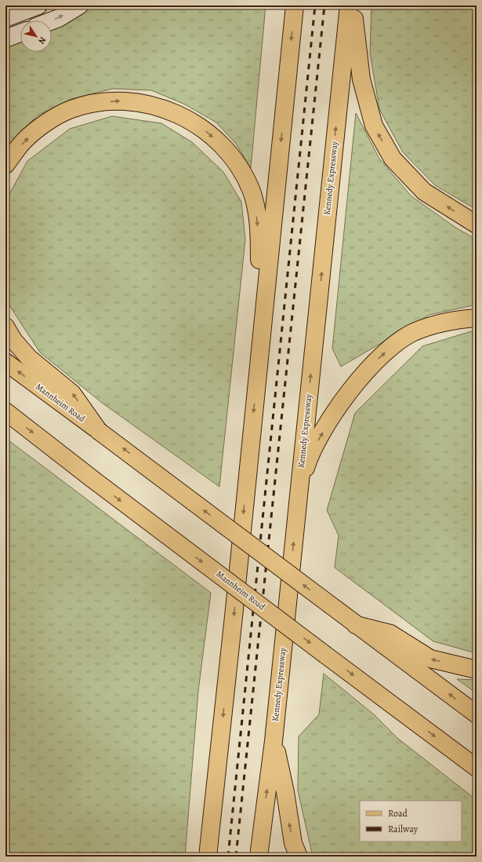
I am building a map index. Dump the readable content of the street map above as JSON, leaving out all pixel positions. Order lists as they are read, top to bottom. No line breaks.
{"streets":{"main road":["Kennedy Expressway","Mannheim Road"]},"legend":["Road","Railway"],"north":"bottom right"}
